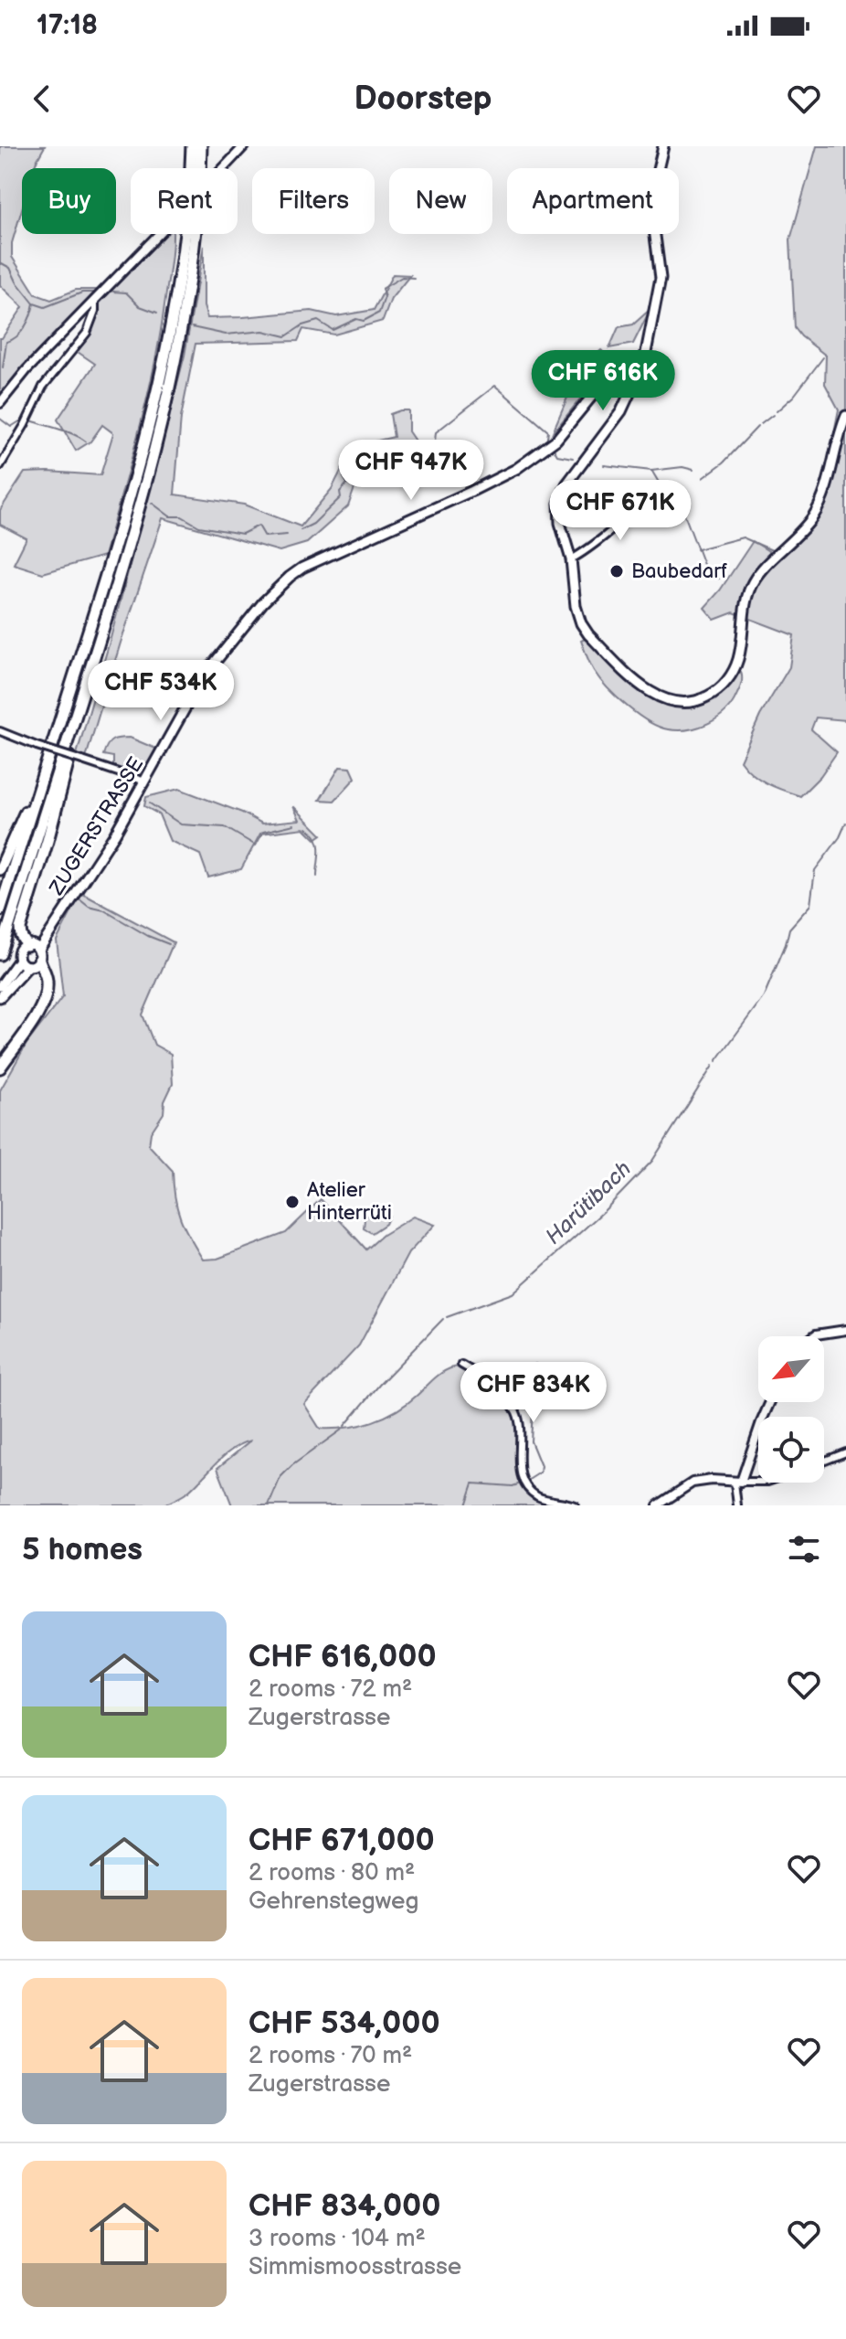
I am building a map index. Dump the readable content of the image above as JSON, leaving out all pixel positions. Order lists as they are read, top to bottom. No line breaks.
{"streets":{"main road":["ZUGERSTRASSE"]},"water":["Harütibach"],"places":["Baubedarf","Atelier Hinterrüti"],"north":"bottom left","page":{"status":"17:18","header":"Doorstep","chip":["Buy","Rent","Filters","New","Apartment"],"price":["CHF 616K","CHF 947K","CHF 671K","CHF 534K","CHF 834K"],"heading":"5 homes","list":[{"name":"CHF 616,000","note":"2 rooms · 72 m² · Zugerstrasse"},{"name":"CHF 671,000","note":"2 rooms · 80 m² · Gehrenstegweg"},{"name":"CHF 534,000","note":"2 rooms · 70 m² · Zugerstrasse"},{"name":"CHF 834,000","note":"3 rooms · 104 m² · Simmismoosstrasse"}]}}
